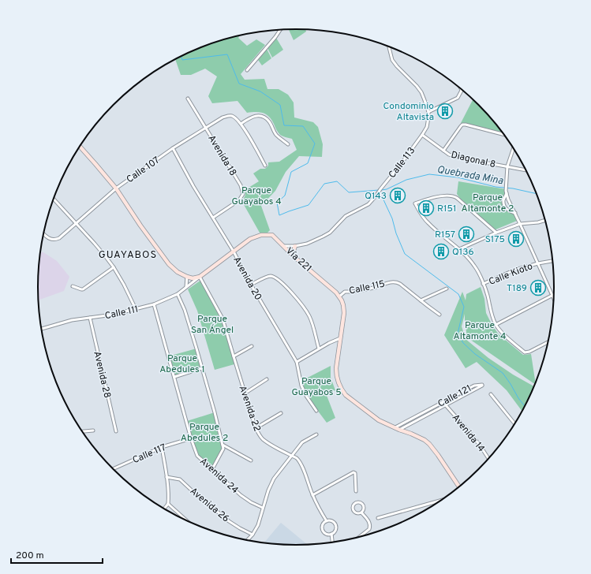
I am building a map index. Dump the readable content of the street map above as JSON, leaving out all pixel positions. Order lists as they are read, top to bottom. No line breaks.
{"streets":{"main road":["Vía 221"],"street":["Avenida 18","Diagonal 8","Calle 113","Calle 107","Calle Kioto","Avenida 20","Calle 115","Calle 111","Avenida 28","Calle 121","Avenida 22","Avenida 14","Calle 117","Avenida 24","Avenida 26"]},"crossings":[["Avenida 18","Calle 107"],["Avenida 18","Avenida 20"],["Diagonal 8","Calle 113"],["Calle 107","Avenida 20"],["Vía 221","Avenida 20"],["Vía 221","Calle 115"],["Vía 221","Calle 111"],["Vía 221","Calle 121"],["Vía 221","Avenida 22"],["Calle 111","Avenida 28"],["Calle 111","Avenida 22"],["Calle 111","Avenida 24"],["Calle 121","Avenida 14"],["Calle 117","Avenida 24"]],"districts":["GUAYABOS"],"water":["Quebrada Mina"],"parks":["Parque Guayabos 4","Parque Altamonte 2","Parque San Ángel","Parque Altamonte 4","Parque Abedules 1","Parque Guayabos 5","Parque Abedules 2"],"places":{"building":["Condominio Altavista","Q143","R151","R157","S175","Q136","T189"]},"scale_bar":"200 m"}
